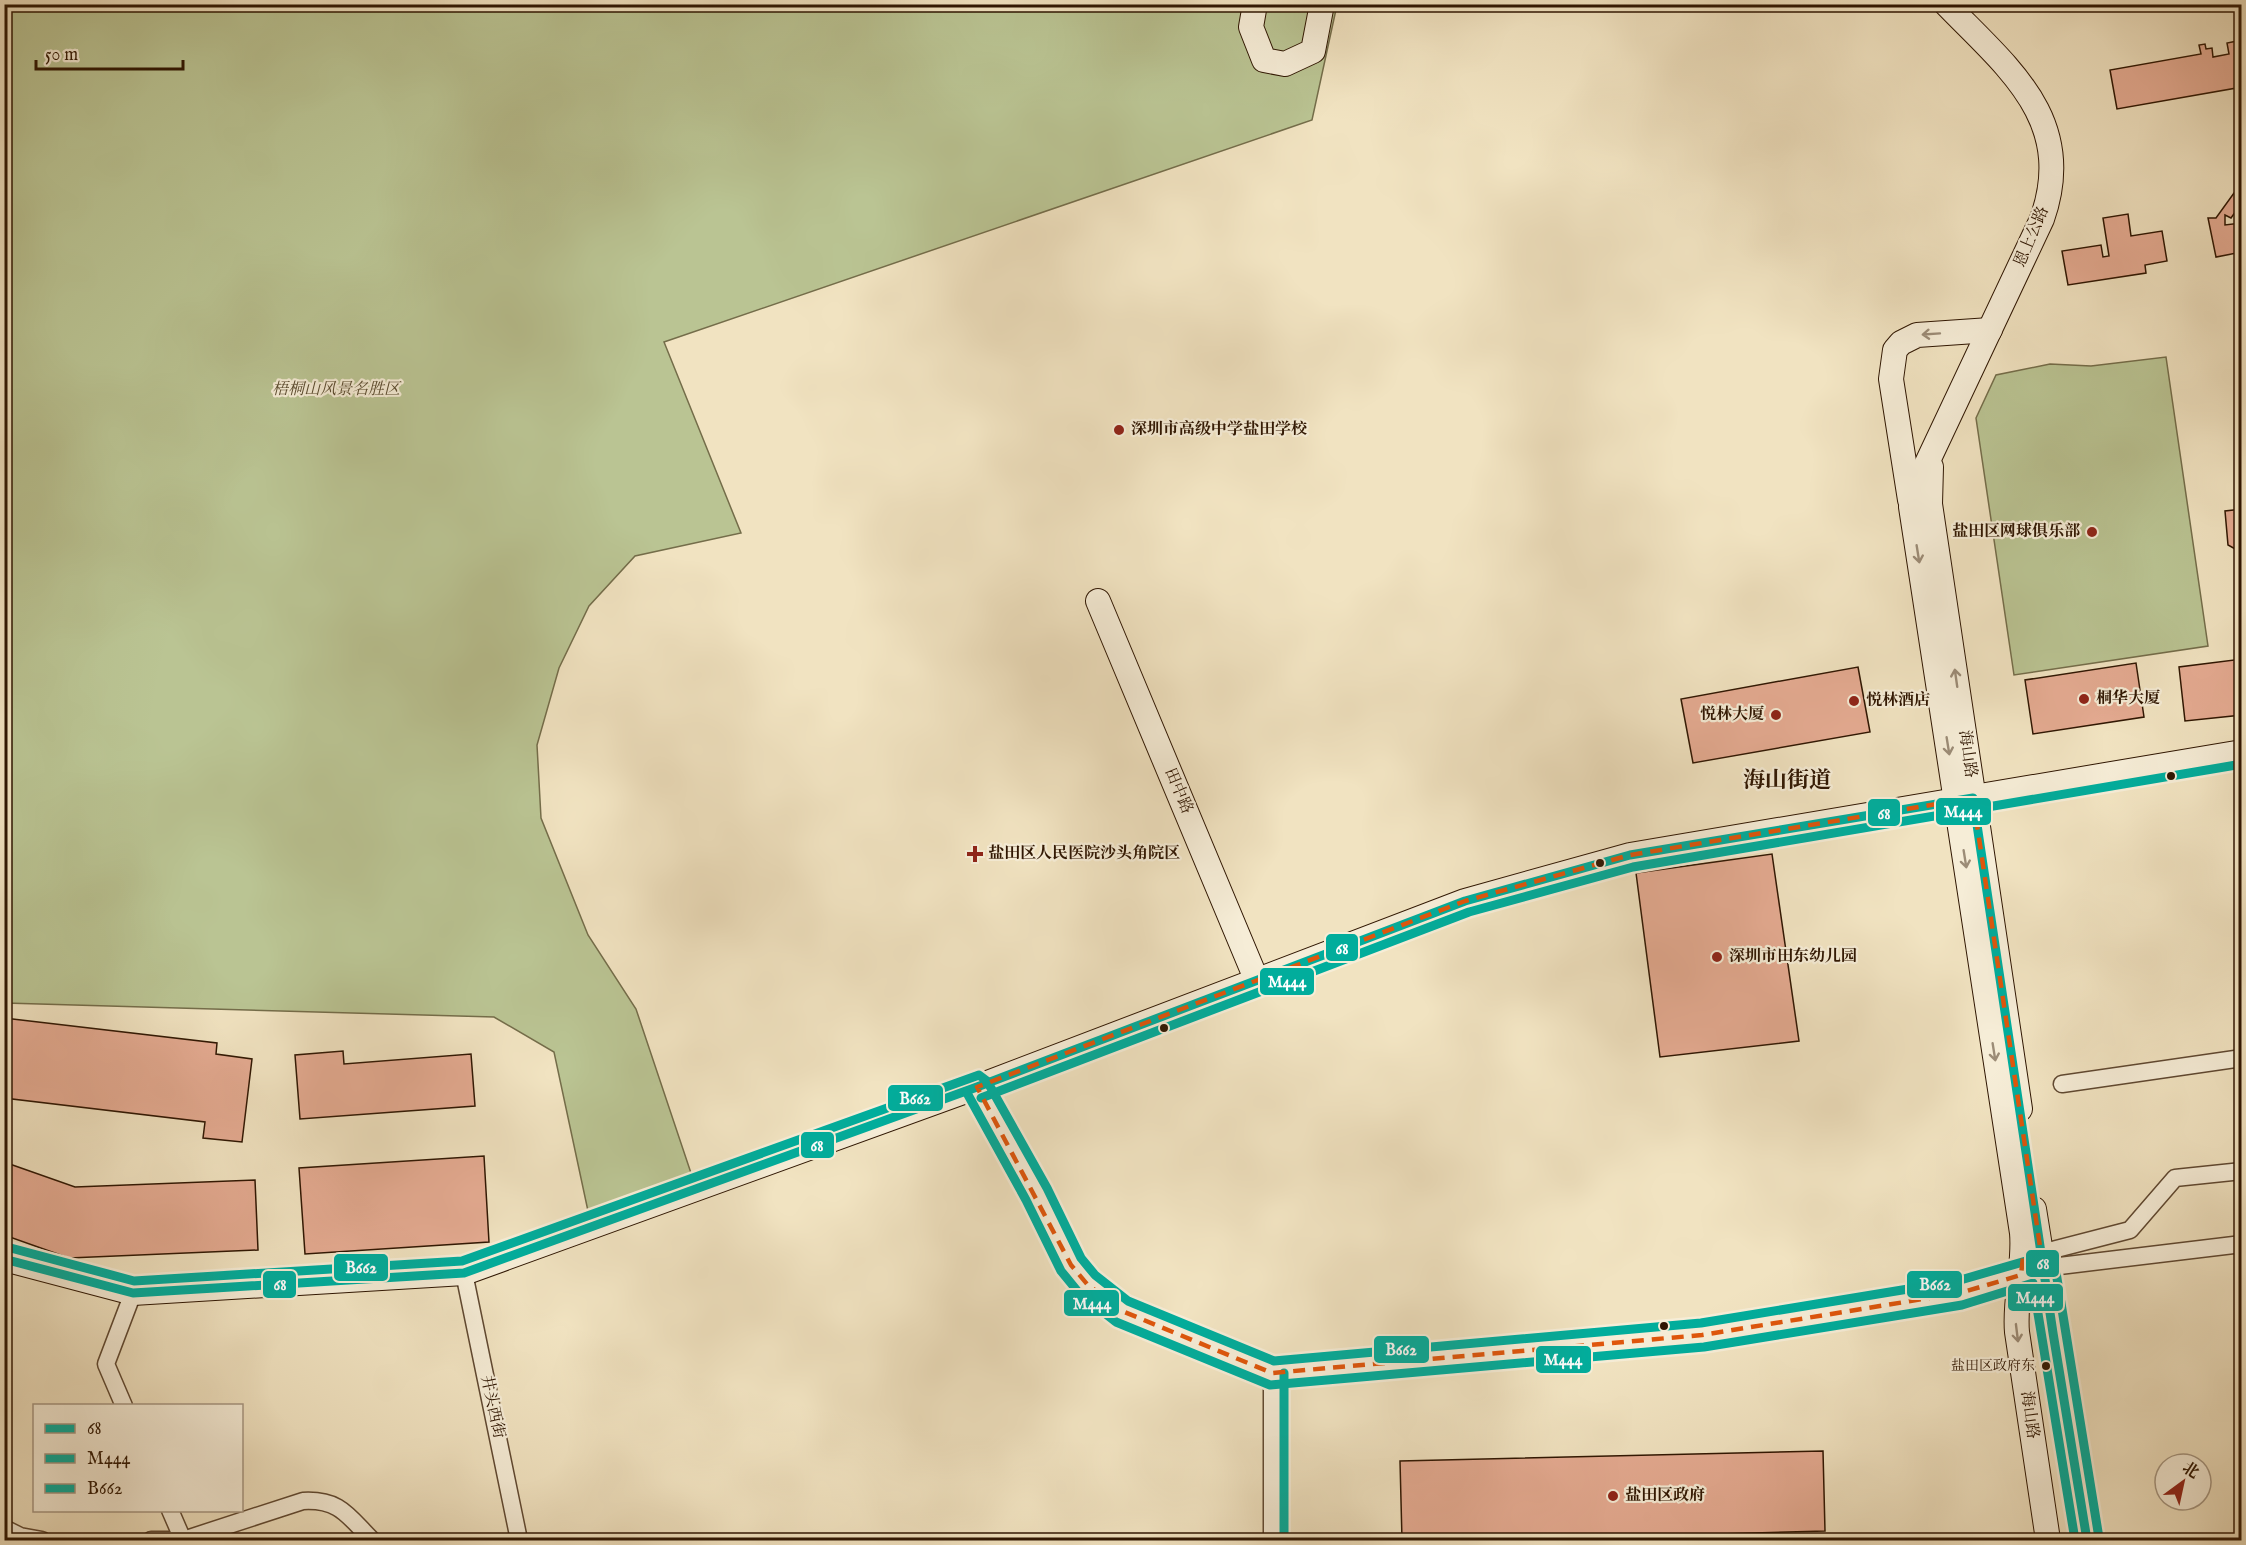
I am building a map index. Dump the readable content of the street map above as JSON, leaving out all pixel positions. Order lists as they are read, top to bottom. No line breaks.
{"streets":{"street":["恩上公路","海山路","田中路","井头西街"]},"crossings":[["恩上公路","海山路"]],"districts":["海山街道"],"parks":["梧桐山风景名胜区"],"places":{"other":["深圳市高级中学盐田学校","盐田区网球俱乐部","桐华大厦","悦林酒店","悦林大厦","深圳市田东幼儿园","盐田区政府东","盐田区政府"],"health":["盐田区人民医院沙头角院区"]},"lines":["transit line M444","transit line 68","transit line B662"],"legend":["68","M444","B662"],"scale_bar":"50 m","north":"top right"}
